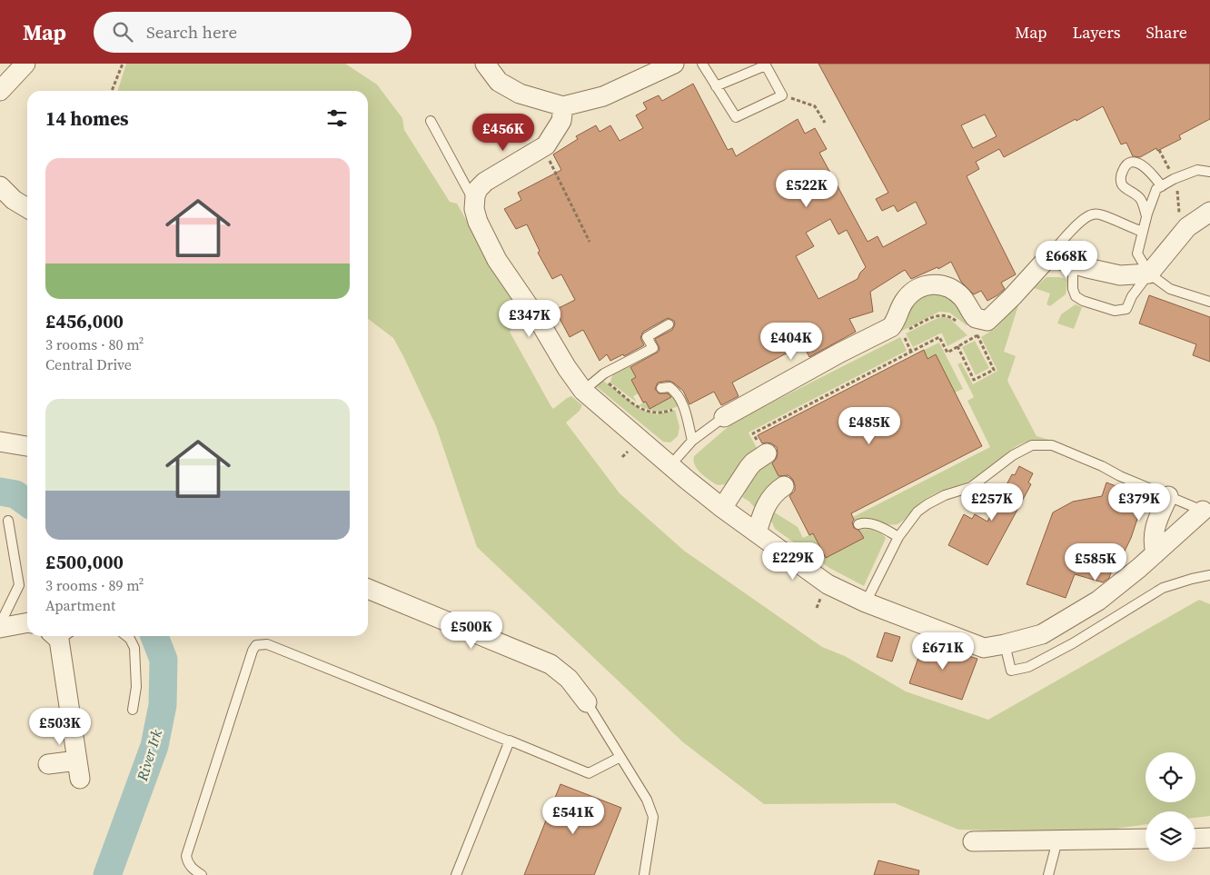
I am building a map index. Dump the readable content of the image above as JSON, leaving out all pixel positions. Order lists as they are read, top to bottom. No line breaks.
{"water":["River Irk"],"page":{"header":"Map","search":"Search here","nav":["Map","Layers","Share"],"heading":"14 homes","price":["£456K","£522K","£668K","£347K","£404K","£485K","£257K","£379K","£229K","£585K","£500K","£671K","£503K","£541K"],"list":[{"name":"£456,000","note":"3 rooms · 80 m² · Central Drive"},{"name":"£500,000","note":"3 rooms · 89 m² · Apartment"}]}}
